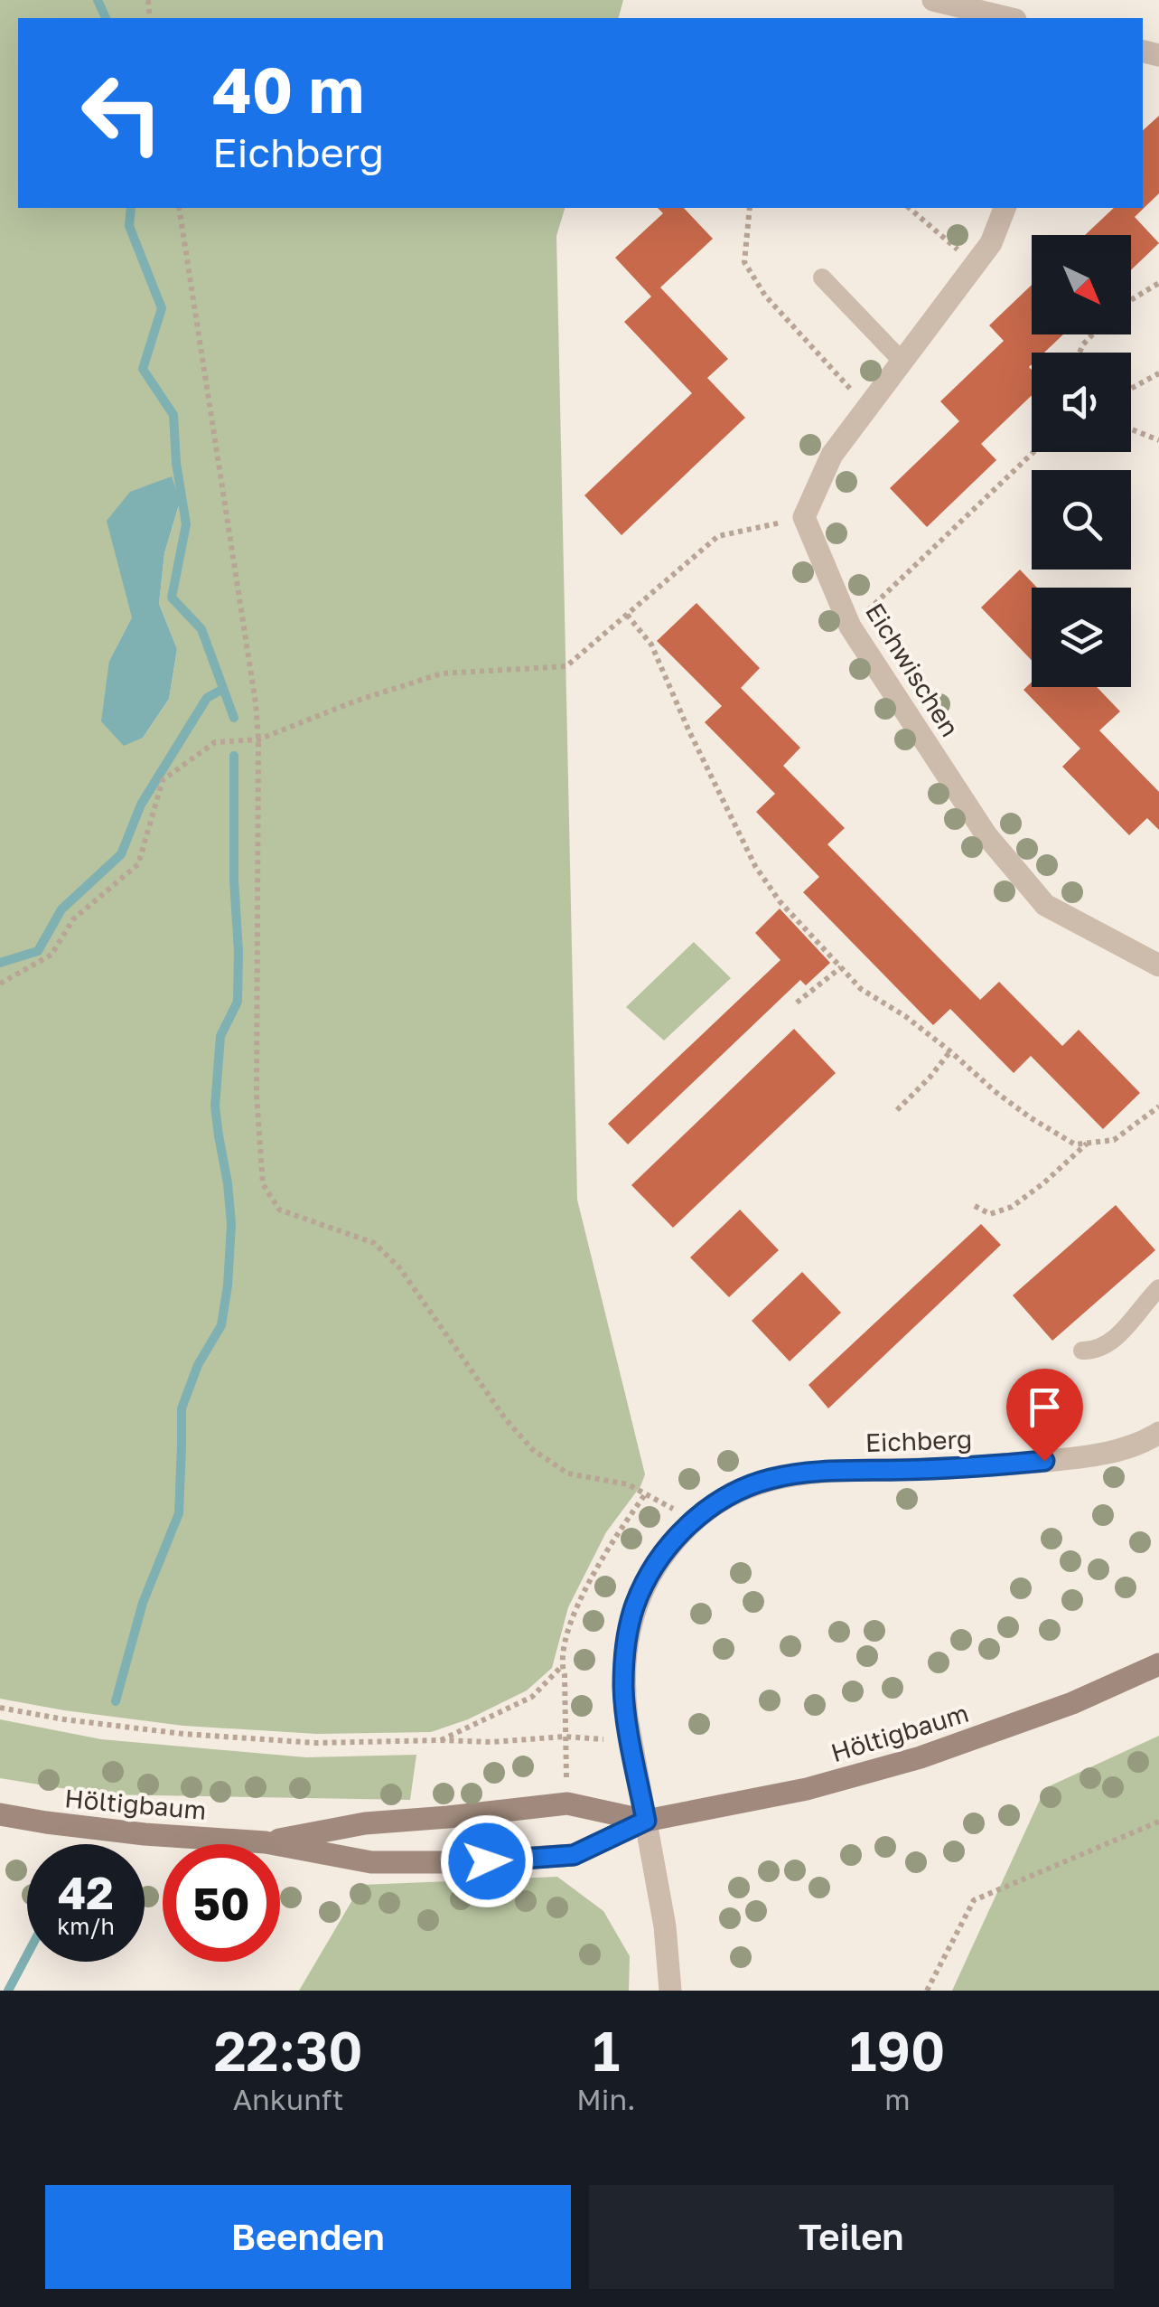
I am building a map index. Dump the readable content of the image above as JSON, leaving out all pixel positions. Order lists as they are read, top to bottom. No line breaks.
{"streets":{"main road":["Höltigbaum"],"street":["Eichwischen","Eichberg"]},"crossings":[["Eichberg","Höltigbaum"]],"north":"bottom right","page":{"turn":["40 m","Eichberg"],"speed":"42 km/h","limit":"50","eta":["22:30","Ankunft","1","Min.","190","m"],"buttons":["Beenden","Teilen"]}}
